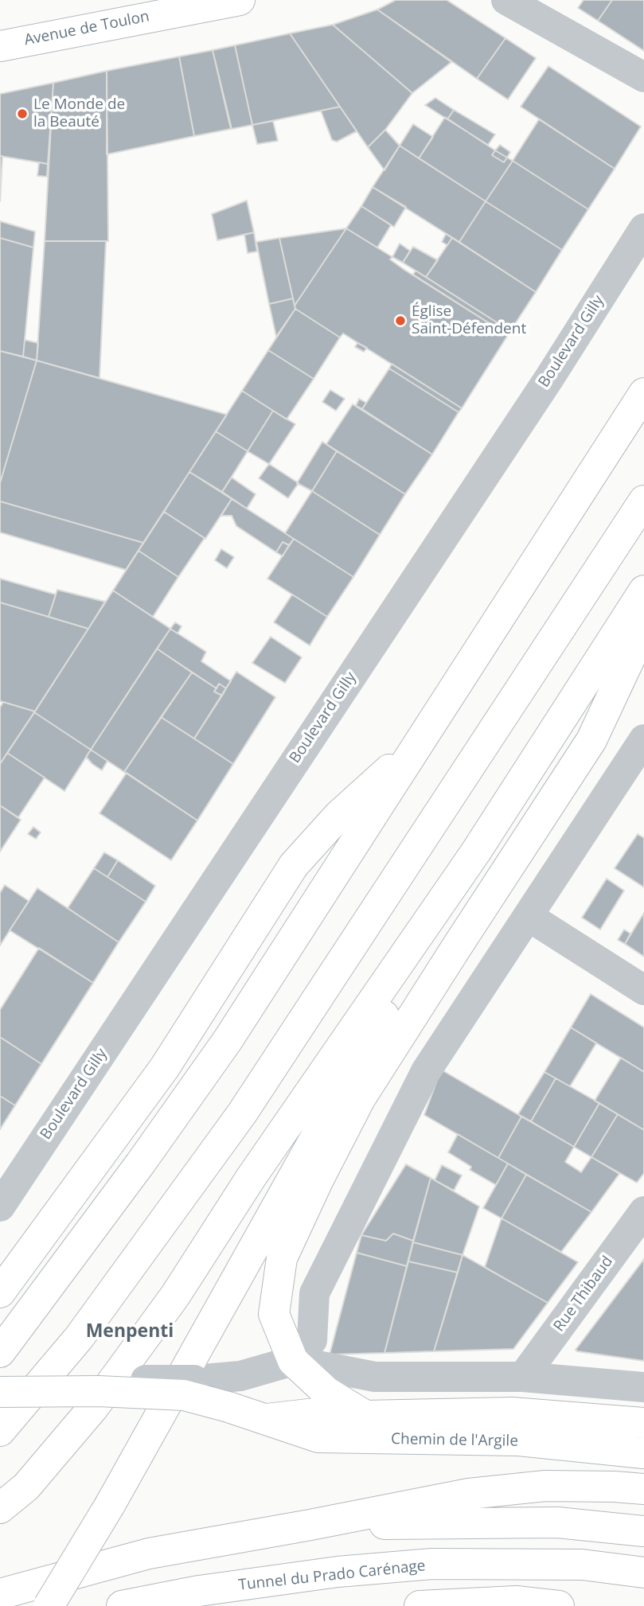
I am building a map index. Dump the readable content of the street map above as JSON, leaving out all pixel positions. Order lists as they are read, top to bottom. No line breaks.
{"streets":{"main road":["Avenue de Toulon","Chemin de l'Argile","Tunnel du Prado Carénage"],"street":["Boulevard Gilly","Rue Thibaud"]},"districts":["Menpenti"],"places":["Le Monde de la Beauté","Église Saint-Défendent"]}
